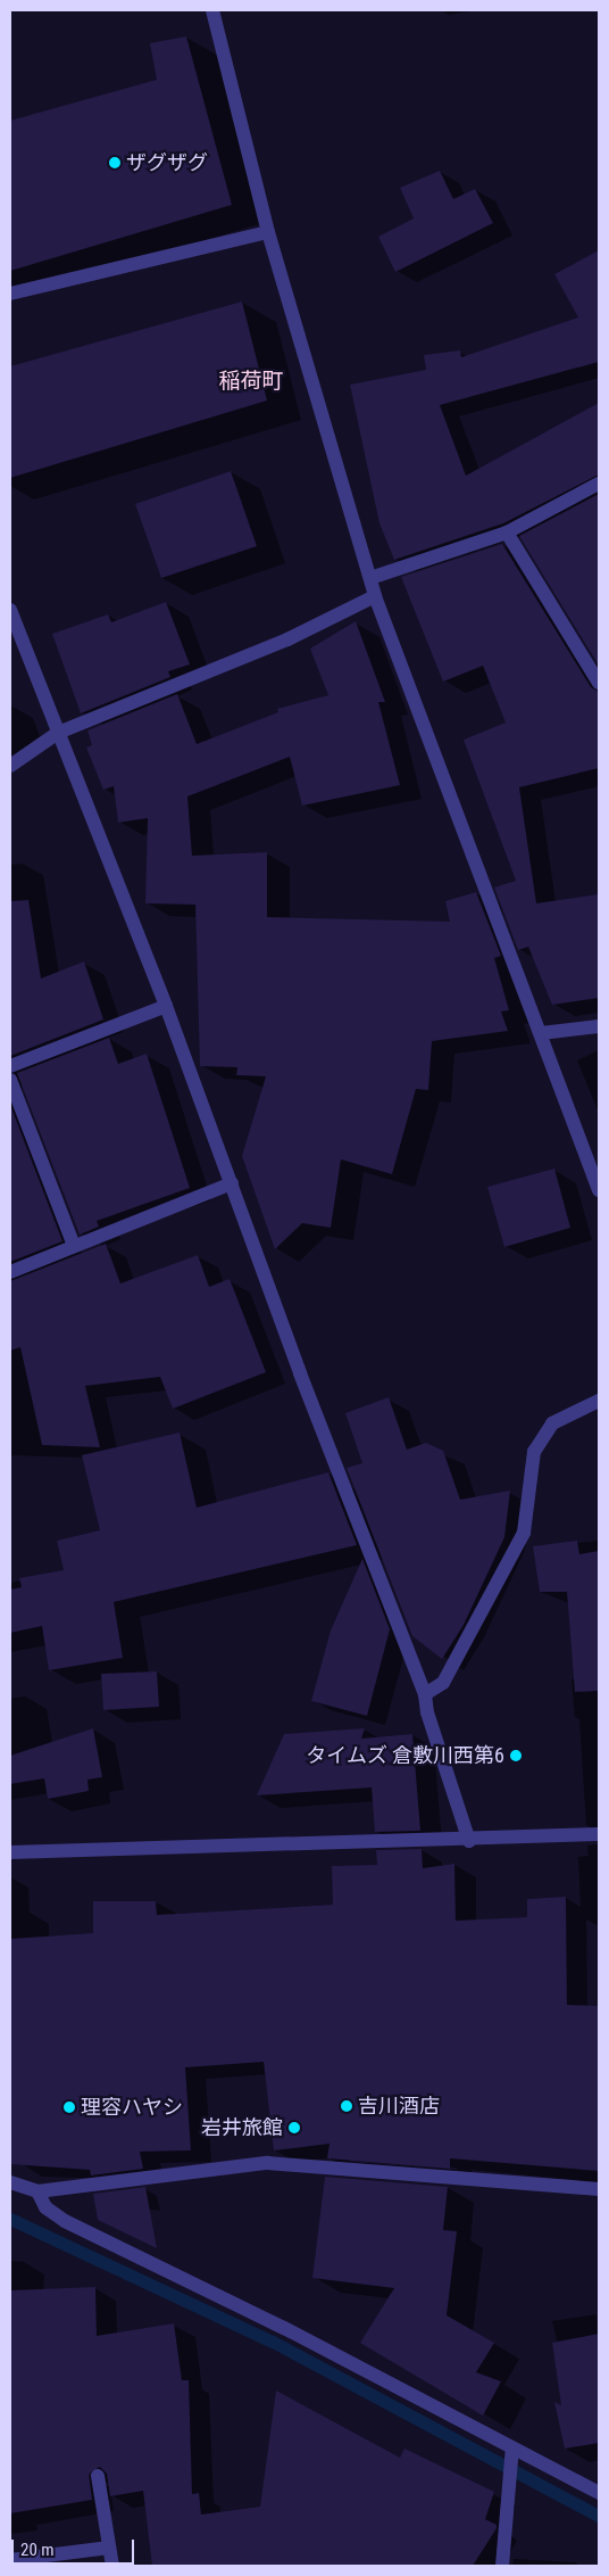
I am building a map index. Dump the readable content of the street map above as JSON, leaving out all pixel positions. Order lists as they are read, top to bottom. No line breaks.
{"districts":["稲荷町"],"places":["ザグザグ","タイムズ 倉敷川西第6","吉川酒店","理容ハヤシ","岩井旅館"],"scale_bar":"20 m"}
